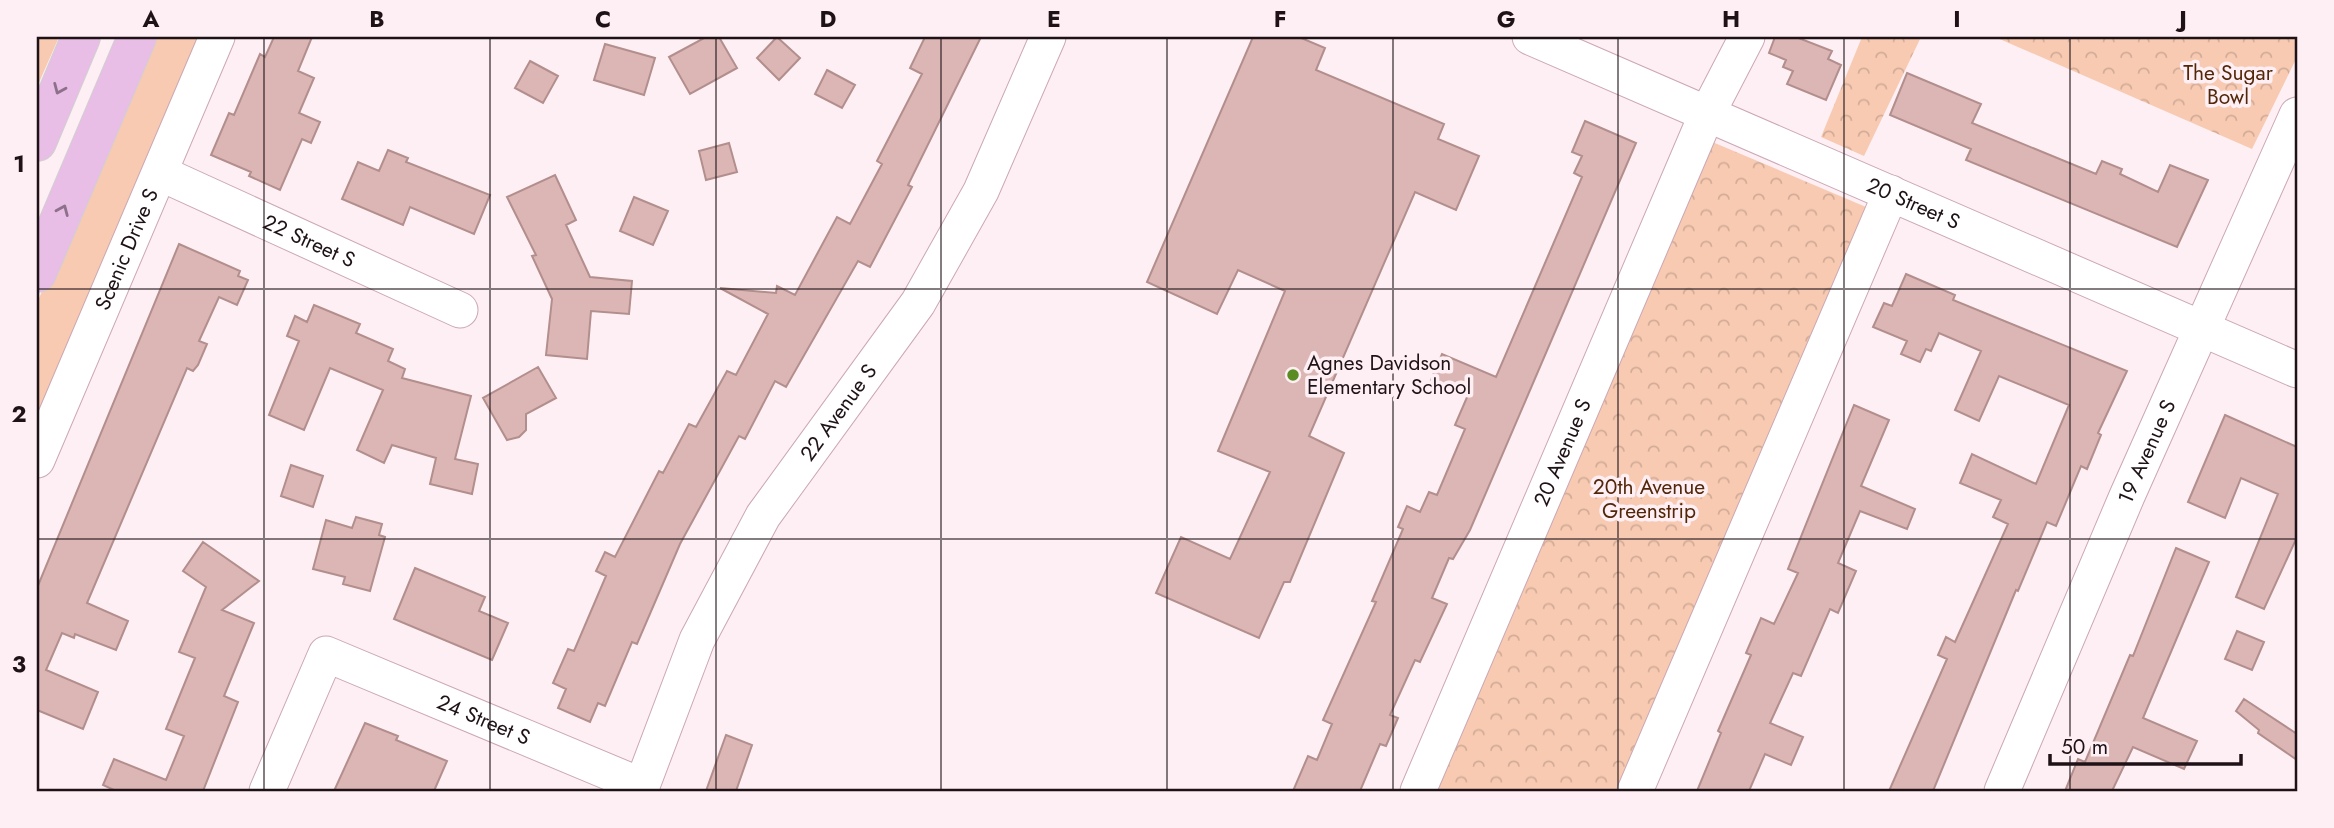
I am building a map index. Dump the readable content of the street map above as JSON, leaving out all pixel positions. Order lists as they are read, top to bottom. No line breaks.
{"streets":{"street":["20 Street S","22 Street S","Scenic Drive S","22 Avenue S","19 Avenue S","20 Avenue S","24 Street S"]},"crossings":[["20 Street S","19 Avenue S"],["20 Street S","20 Avenue S"],["22 Street S","Scenic Drive S"],["22 Avenue S","24 Street S"]],"parks":["The Sugar Bowl","20th Avenue Greenstrip"],"places":["Agnes Davidson Elementary School"],"scale_bar":"50 m","grid":{"columns":["A","B","C","D","E","F","G","H","I","J"],"rows":["1","2","3"]}}
